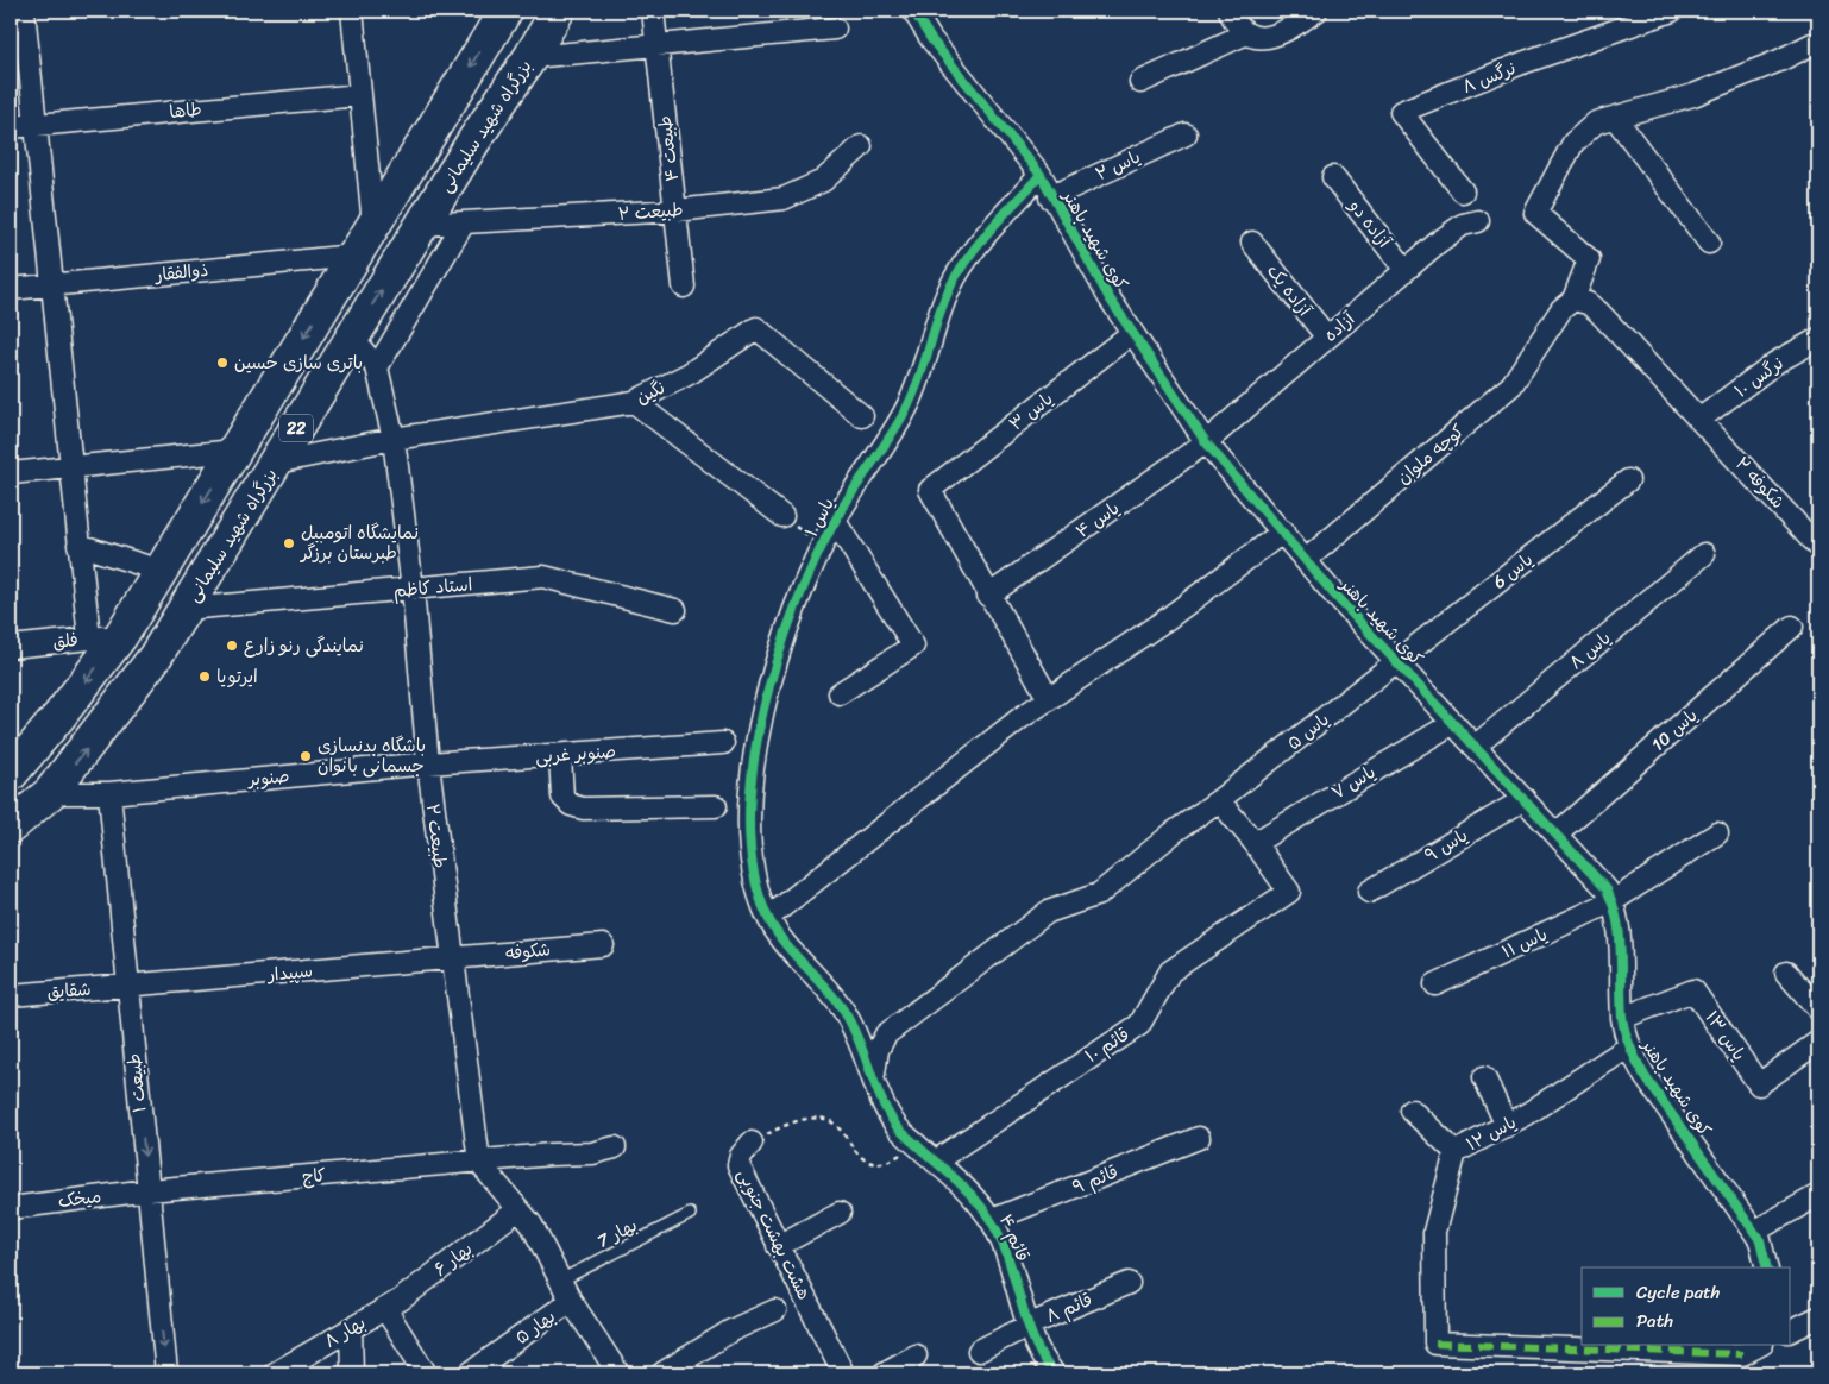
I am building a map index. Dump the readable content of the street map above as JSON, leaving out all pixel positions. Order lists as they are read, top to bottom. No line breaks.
{"streets":{"highway":["بزرگراه شهید سلیمانی","22"],"street":["نرگس ۸","طاها","طبیعت ۴","یاس ۲","طبیعت ٣","آزاده دو","کوی شهید باهنر","ذوالفقار","آزاده یک","آزاده","نرگس ۱۰","نگین","یاس ۳","کوچه ملوان","شکوفه ۲","یاس ۱","یاس ۴","یاس 6","استاد کاظم","فلق","یاس ۸","یاس 10","یاس ۵","صنوبر غربی","صنوبر","یاس ۷","طبیعت ۲","یاس ۹","یاس ۱۱","شکوفه","سپیدار","شقایق","یاس ۱۳","قائم ۱۰","طبیعت ۱","یاس ۱۲","کاج","قائم ۹","میخک","هشت بهشت جنوبی","قائم ۴","بهار ۶","قائم ۸","بهار ۵","بهار ۸"],"lane":["بهار 7"]},"crossings":[["بزرگراه شهید سلیمانی","طبیعت ٣"],["بزرگراه شهید سلیمانی","نگین"],["بزرگراه شهید سلیمانی","استاد کاظم"],["بزرگراه شهید سلیمانی","صنوبر"],["طبیعت ۴","طبیعت ٣"],["یاس ۲","کوی شهید باهنر"],["آزاده دو","آزاده"],["کوی شهید باهنر","آزاده"],["کوی شهید باهنر","یاس ۳"],["کوی شهید باهنر","کوچه ملوان"],["کوی شهید باهنر","یاس ۱"],["کوی شهید باهنر","یاس ۴"],["کوی شهید باهنر","یاس 6"],["کوی شهید باهنر","یاس ۸"],["کوی شهید باهنر","یاس 10"],["کوی شهید باهنر","یاس ۵"],["کوی شهید باهنر","یاس ۷"],["کوی شهید باهنر","یاس ۹"],["کوی شهید باهنر","یاس ۱۱"],["کوی شهید باهنر","یاس ۱۳"],["کوی شهید باهنر","یاس ۱۲"],["ذوالفقار","22"],["آزاده یک","آزاده"],["آزاده","یاس ۴"],["نرگس ۱۰","شکوفه ۲"],["نگین","طبیعت ۲"],["یاس ۳","یاس ۴"],["22","فلق"],["کوچه ملوان","شکوفه ۲"],["یاس ۱","یاس ۵"],["یاس ۱","قائم ۴"],["یاس 6","یاس ۵"],["استاد کاظم","طبیعت ۲"],["یاس ۵","قائم ۴"],["صنوبر غربی","صنوبر"],["صنوبر غربی","طبیعت ۲"],["صنوبر","طبیعت ۲"],["صنوبر","طبیعت ۱"],["یاس ۷","قائم ۱۰"],["طبیعت ۲","شکوفه"],["طبیعت ۲","سپیدار"],["طبیعت ۲","کاج"],["شکوفه","سپیدار"],["سپیدار","شقایق"],["سپیدار","طبیعت ۱"],["شقایق","طبیعت ۱"],["قائم ۱۰","قائم ۴"],["طبیعت ۱","کاج"],["طبیعت ۱","میخک"],["کاج","میخک"],["قائم ۹","قائم ۴"],["هشت بهشت جنوبی","قائم ۴"],["قائم ۴","قائم ۸"],["بهار ۶","بهار ۸"]],"one_way":["طبیعت ۱"],"places":["باتری سازی حسین","نمایشگاه اتومبیل طبرستان برزگر","نمایندگی رنو زارع","ایرتویا","باشگاه بدنسازی جسمانی بانوان"],"legend":["Cycle path","Path"]}
